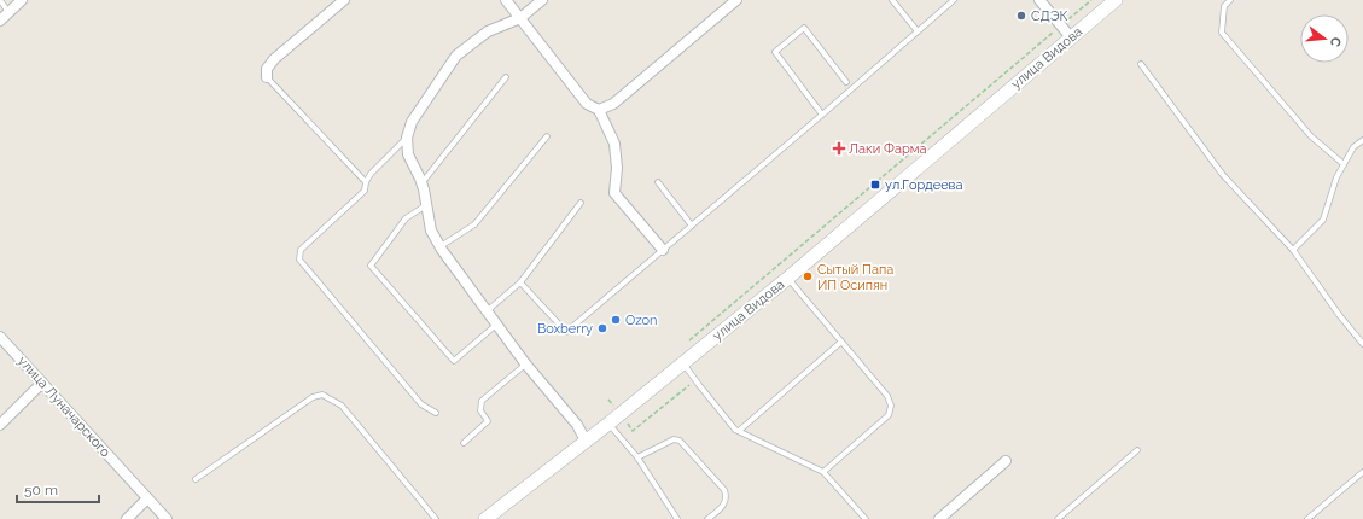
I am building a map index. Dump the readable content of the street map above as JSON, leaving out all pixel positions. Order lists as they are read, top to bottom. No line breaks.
{"streets":{"street":["улица Видова","улица Луначарского"]},"places":{"other":["СДЭК","Сытый Папа ИП Осипян","Ozon","Boxberry"],"health":["Лаки Фарма"],"transit":["ул.Гордеева"]},"scale_bar":"50 m","north":"right"}
